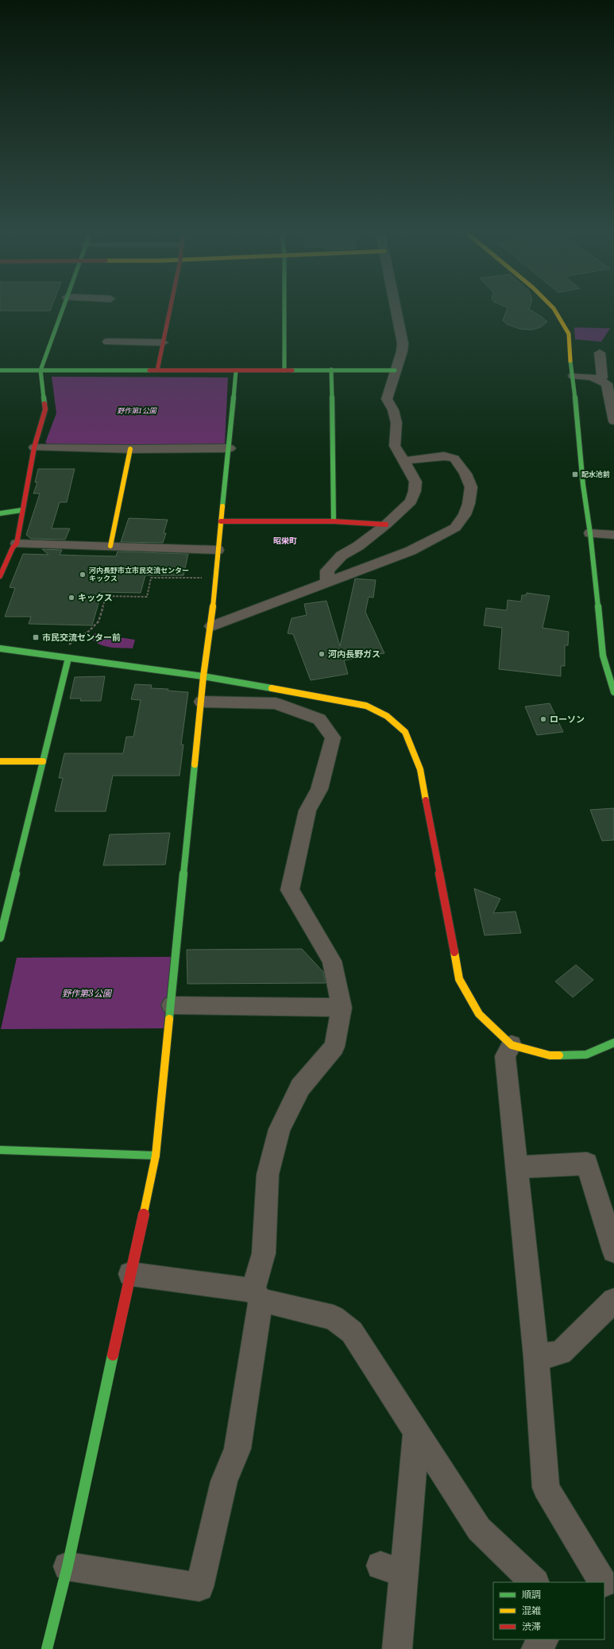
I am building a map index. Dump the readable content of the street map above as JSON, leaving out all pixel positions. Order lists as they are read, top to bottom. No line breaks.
{"districts":["昭栄町"],"parks":["野作第1公園","野作第3公園"],"places":{"transit":["配水池前","市民交流センター前"],"other":["河内長野市立市民交流センター キックス","キックス","河内長野ガス","ローソン"]},"legend":["順調","混雑","渋滞"]}
